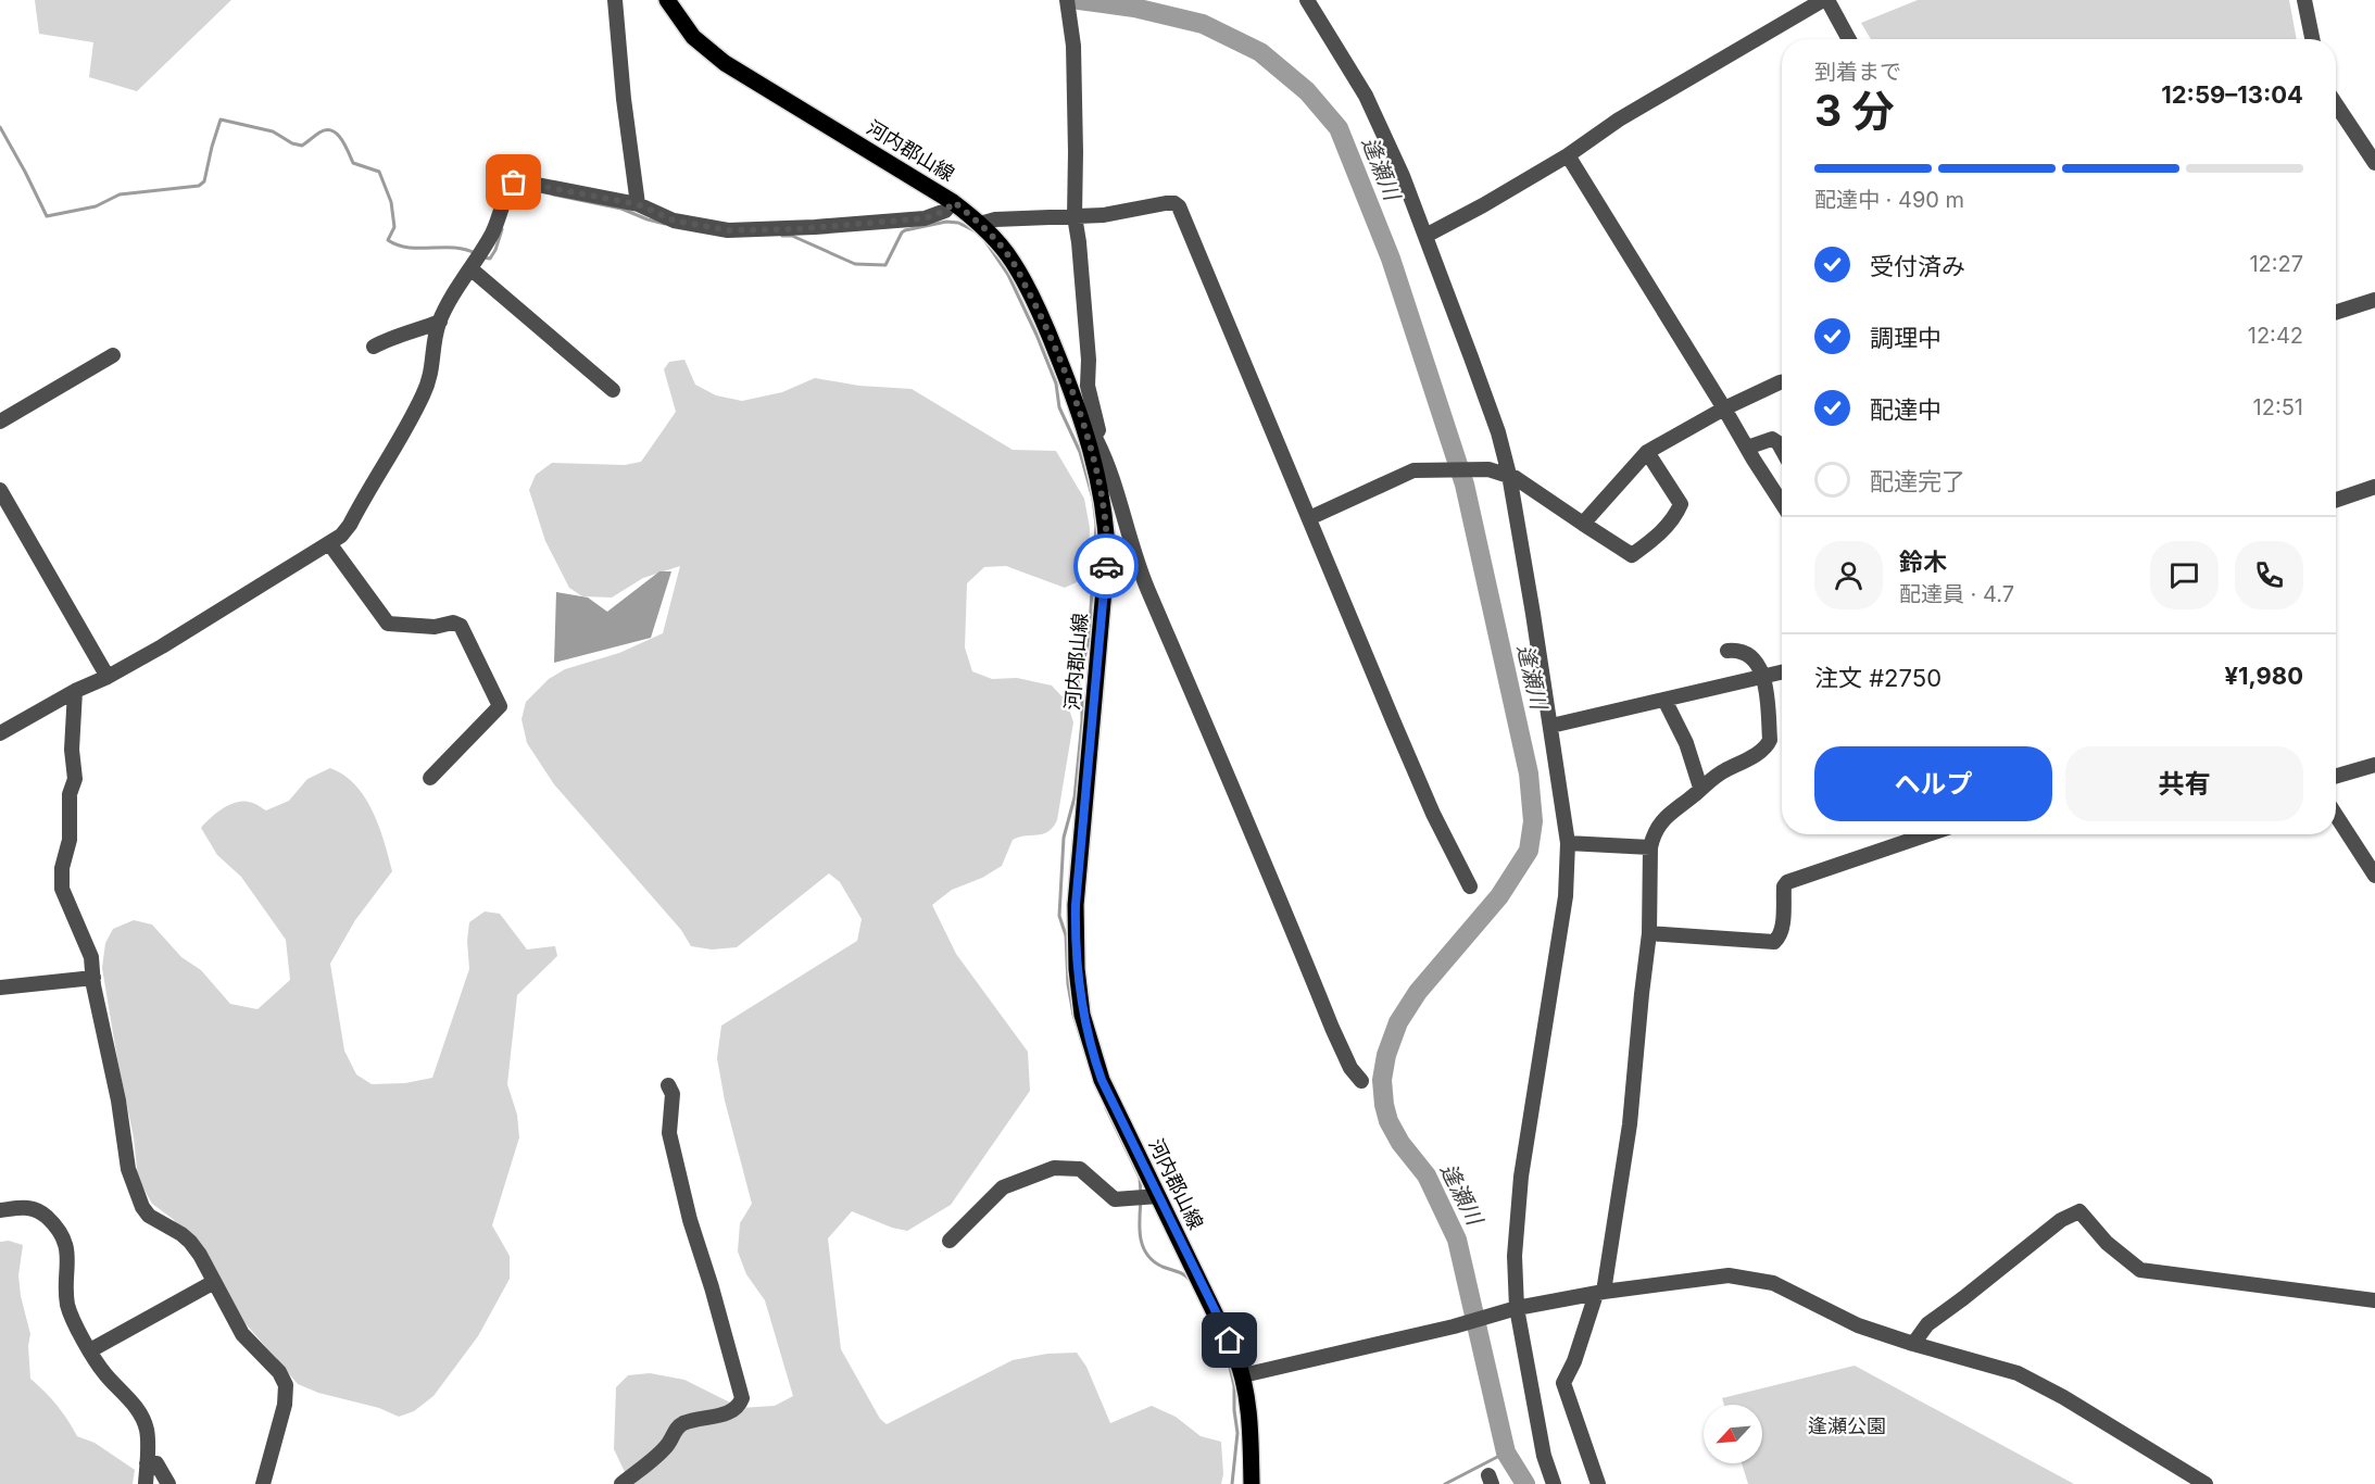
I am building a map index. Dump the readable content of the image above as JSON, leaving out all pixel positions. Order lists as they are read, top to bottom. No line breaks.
{"streets":{"main road":["河内郡山線"]},"water":["逢瀬川"],"parks":["逢瀬公園"],"north":"bottom left","page":{"heading":["3 分","到着まで","12:59–13:04"],"panel":["鈴木","配達員 · 4.7","注文 #2750","¥1,980"],"bar":"配達中 · 490 m","list":[["受付済み","12:27"],["調理中","12:42"],["配達中","12:51"],"配達完了"],"buttons":["ヘルプ","共有"]}}
